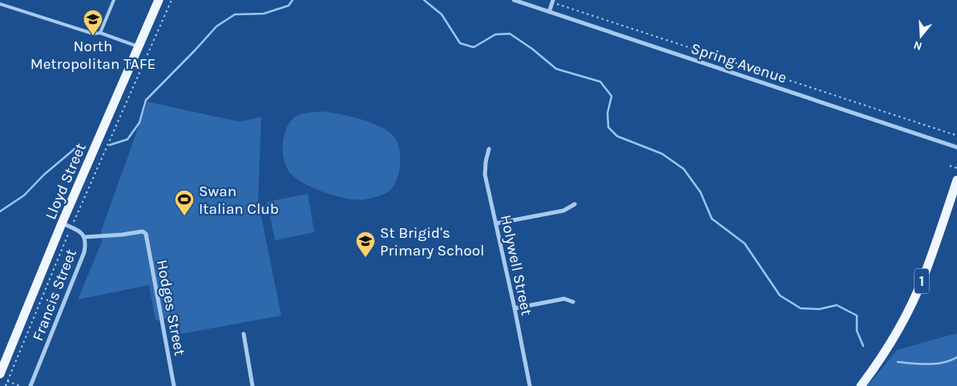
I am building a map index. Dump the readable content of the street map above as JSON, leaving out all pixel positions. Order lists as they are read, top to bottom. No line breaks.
{"streets":{"main road":["Lloyd Street","1"],"street":["Spring Avenue","Holywell Street","Francis Street","Hodges Street"]},"crossings":[["Lloyd Street","Francis Street"],["Francis Street","Hodges Street"]],"places":{"school or university":["North Metropolitan TAFE","St Brigid's Primary School"],"sports":["Swan Italian Club"]},"north":"bottom"}
